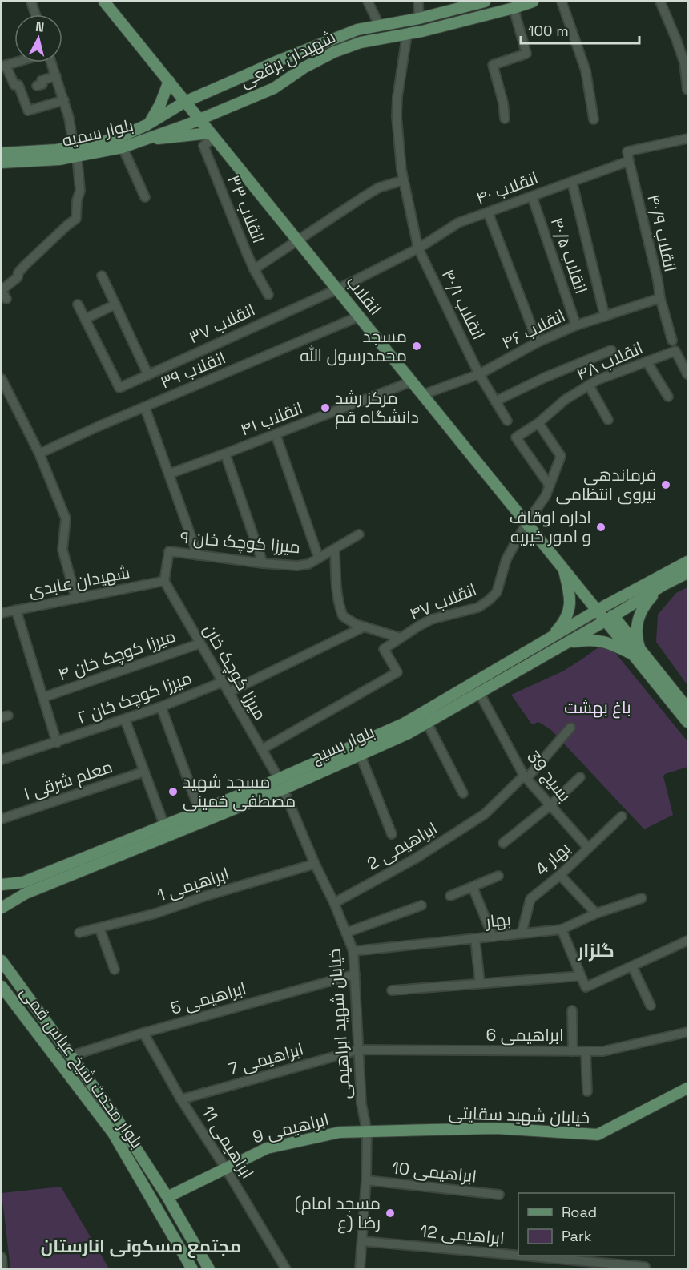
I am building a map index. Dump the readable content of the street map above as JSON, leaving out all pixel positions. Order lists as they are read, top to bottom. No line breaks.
{"streets":{"main road":["شهیدان برقعی","بلوار سمیه","انقلاب","بلوار بسیج","بلوار محدث شیخ عباس قمی","خیابان شهید سقایتی","ابراهیمی 9"],"street":["انقلاب ۴۰","انقلاب ۳۳","انقلاب ۴۰/۹","انقلاب ۴۰/۵","انقلاب ۴۰/۱","انقلاب ۳۷","انقلاب ۴۶","انقلاب ۴۸","انقلاب ۳۹","انقلاب ۴۱","میرزا کوچک خان ۹","شهیدان عابدی","انقلاب ۴۷","میرزا کوچک خان ۴","میرزا کوچک خان","میرزا کوچک خان ۲","بسیج 39","معلم شرقی ۱","ابراهیمی 2","بهار 4","ابراهیمی 1","بهار","ابراهیمی 5","خیابان شهید ابراهیمی","ابراهیمی 6","ابراهیمی 7","ابراهیمی 11","ابراهیمی 10","ابراهیمی 12"]},"crossings":[["شهیدان برقعی","بلوار سمیه"],["شهیدان برقعی","انقلاب"],["شهیدان برقعی","انقلاب ۴۰/۱"],["بلوار سمیه","انقلاب"],["انقلاب ۴۰","انقلاب ۴۰/۹"],["انقلاب ۴۰","انقلاب ۴۰/۵"],["انقلاب ۴۰","انقلاب"],["انقلاب ۴۰","انقلاب ۴۰/۱"],["انقلاب ۴۰","انقلاب ۳۷"],["انقلاب ۳۳","انقلاب"],["انقلاب ۴۰/۹","انقلاب ۴۶"],["انقلاب ۴۰/۵","انقلاب ۴۶"],["انقلاب","انقلاب ۳۷"],["انقلاب","انقلاب ۴۶"],["انقلاب","انقلاب ۳۹"],["انقلاب","انقلاب ۴۱"],["انقلاب","انقلاب ۴۷"],["انقلاب","بلوار بسیج"],["انقلاب ۴۰/۱","انقلاب ۴۶"],["میرزا کوچک خان ۹","شهیدان عابدی"],["میرزا کوچک خان ۹","میرزا کوچک خان"],["شهیدان عابدی","میرزا کوچک خان"],["انقلاب ۴۷","میرزا کوچک خان"],["میرزا کوچک خان ۴","میرزا کوچک خان"],["میرزا کوچک خان","میرزا کوچک خان ۲"],["میرزا کوچک خان","بلوار بسیج"],["میرزا کوچک خان","خیابان شهید ابراهیمی"],["بلوار بسیج","بسیج 39"],["بلوار بسیج","خیابان شهید ابراهیمی"],["بسیج 39","ابراهیمی 2"],["بسیج 39","بهار 4"],["ابراهیمی 2","خیابان شهید ابراهیمی"],["بهار 4","بهار"],["ابراهیمی 1","خیابان شهید ابراهیمی"],["بهار","خیابان شهید ابراهیمی"],["ابراهیمی 5","خیابان شهید ابراهیمی"],["ابراهیمی 5","ابراهیمی 11"],["خیابان شهید ابراهیمی","ابراهیمی 6"],["خیابان شهید ابراهیمی","ابراهیمی 7"],["خیابان شهید ابراهیمی","خیابان شهید سقایتی"],["خیابان شهید ابراهیمی","ابراهیمی 9"],["خیابان شهید ابراهیمی","ابراهیمی 10"],["خیابان شهید ابراهیمی","ابراهیمی 12"],["ابراهیمی 6","ابراهیمی 7"],["ابراهیمی 7","ابراهیمی 11"],["خیابان شهید سقایتی","ابراهیمی 9"],["ابراهیمی 9","ابراهیمی 11"]],"districts":["گلزار","مجتمع مسکونی انارستان"],"parks":["باغ بهشت"],"places":["مسجد محمدرسول الله","مرکز رشد دانشگاه قم","فرماندهی نیروی انتظامی","اداره اوقاف و امور خیریه","مسجد شهید مصطفی خمینی","(مسجد امام رضا (ع"],"legend":["Road","Park"],"scale_bar":"100 m","north":"top"}
